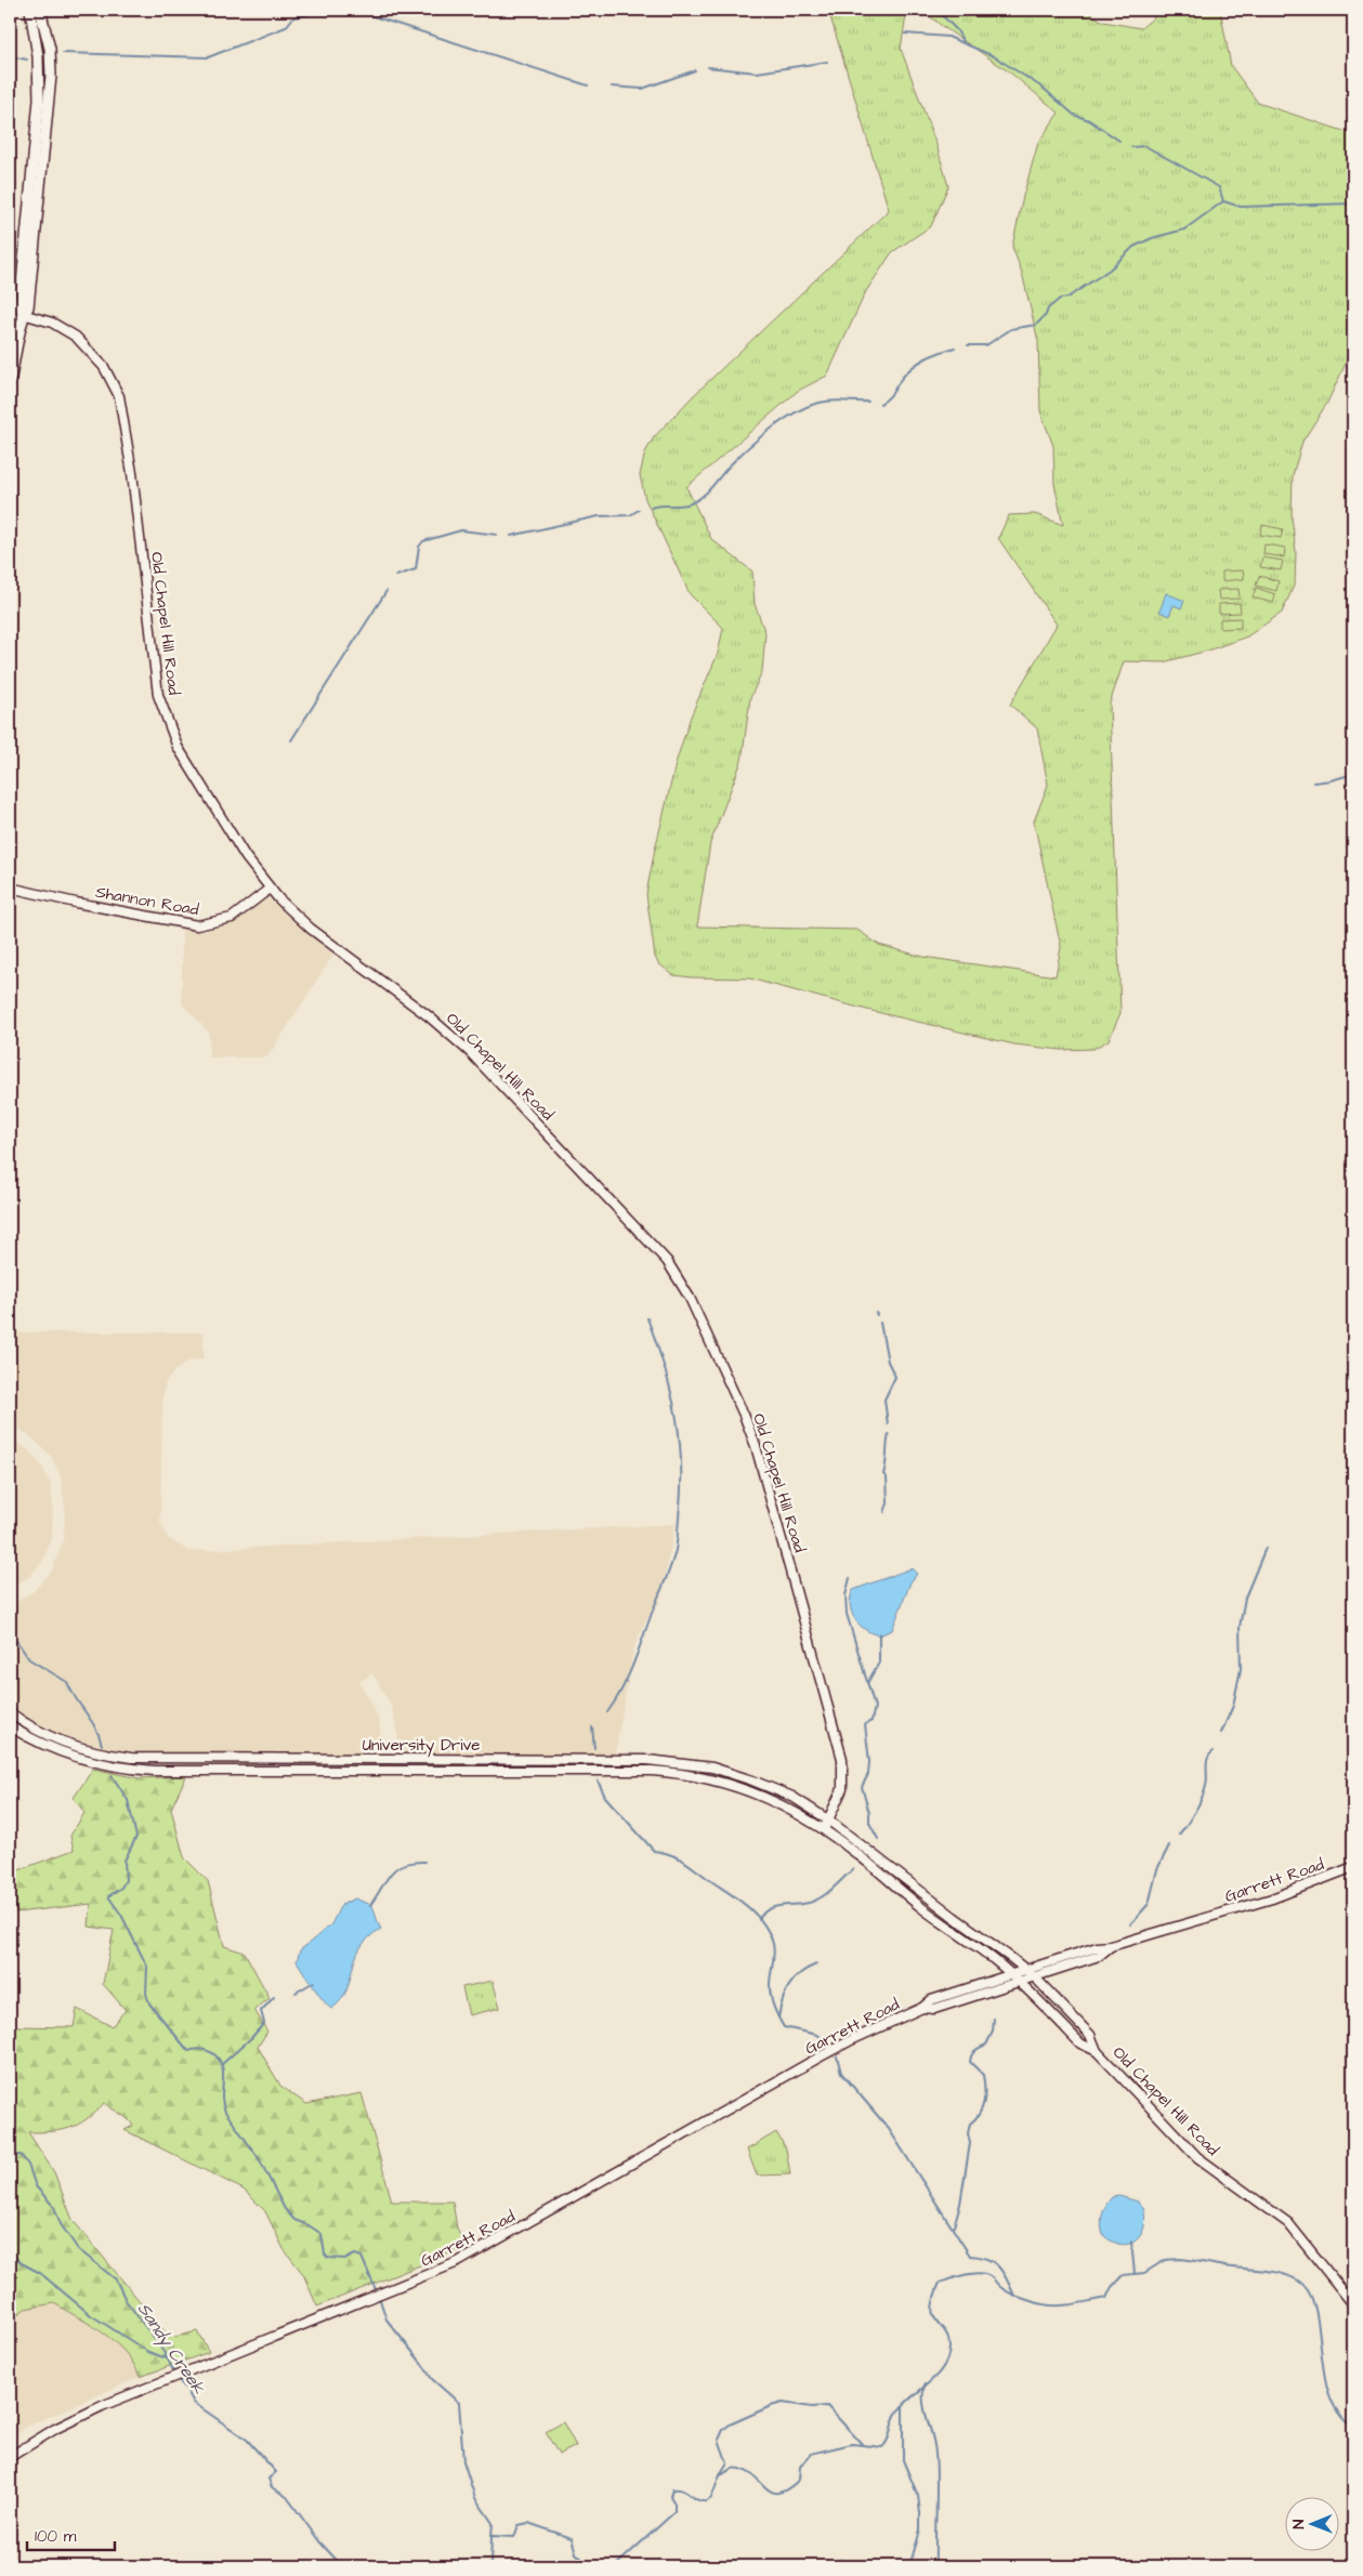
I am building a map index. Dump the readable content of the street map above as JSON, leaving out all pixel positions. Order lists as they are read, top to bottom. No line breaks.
{"streets":{"street":["Old Chapel Hill Road","Shannon Road","University Drive","Garrett Road"]},"crossings":[["Old Chapel Hill Road","Shannon Road"],["Old Chapel Hill Road","University Drive"],["Old Chapel Hill Road","Garrett Road"]],"water":["Sandy Creek"],"scale_bar":"100 m","north":"left"}
